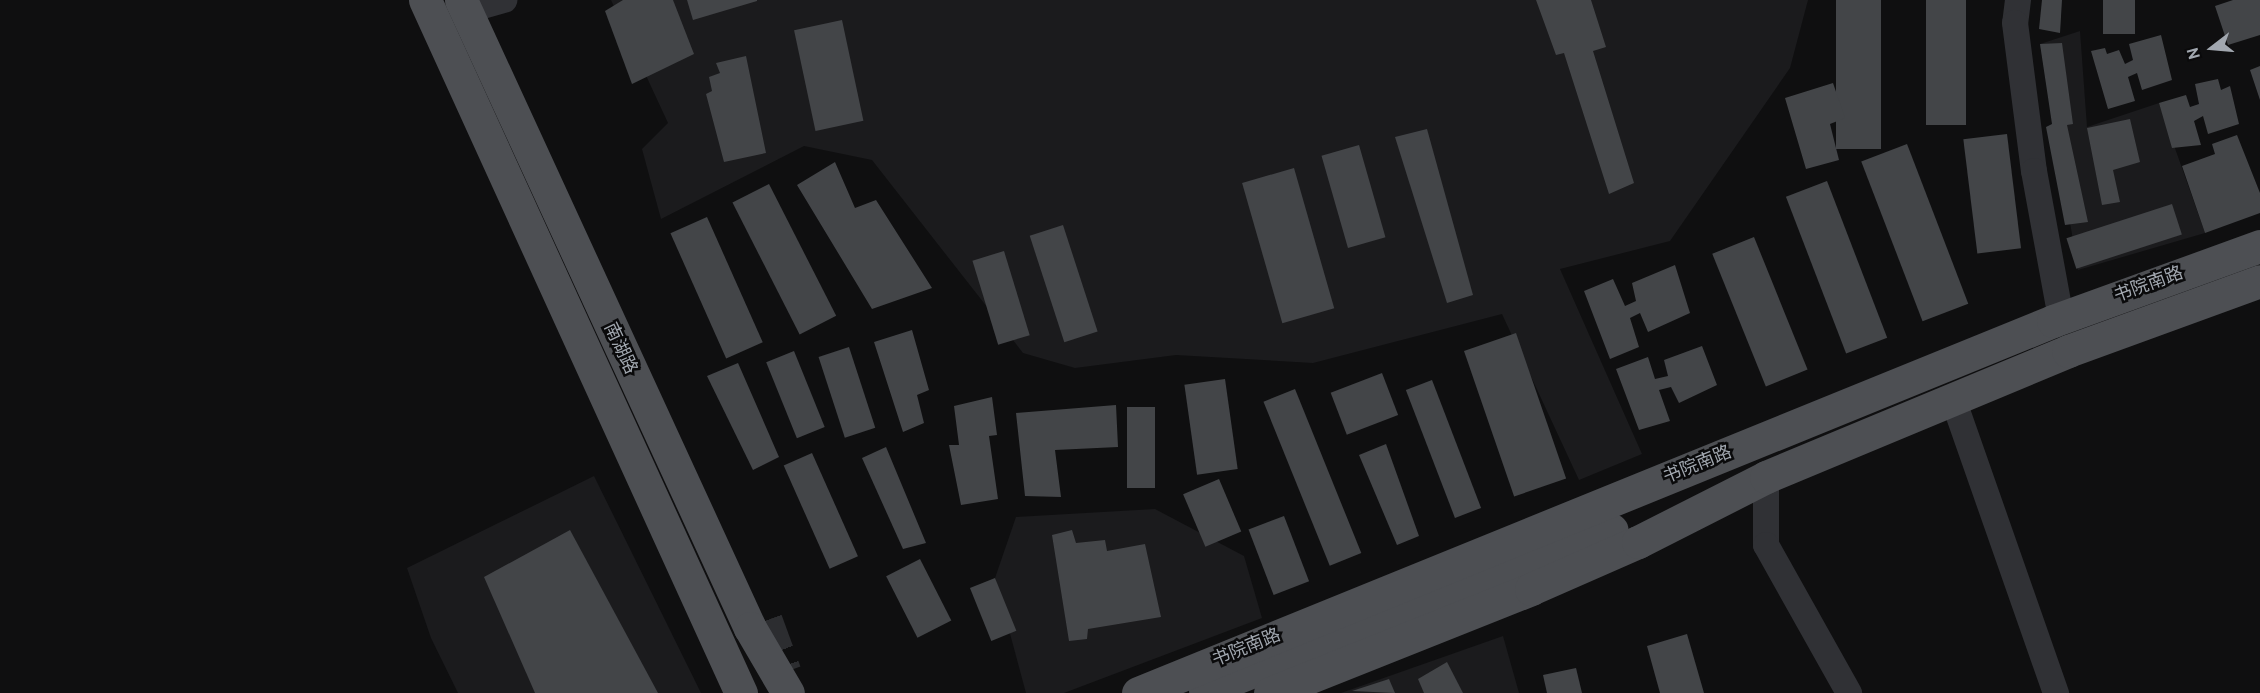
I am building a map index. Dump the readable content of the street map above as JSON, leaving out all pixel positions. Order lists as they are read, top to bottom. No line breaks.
{"streets":{"main road":["书院南路","南湖路"]},"north":"left"}
